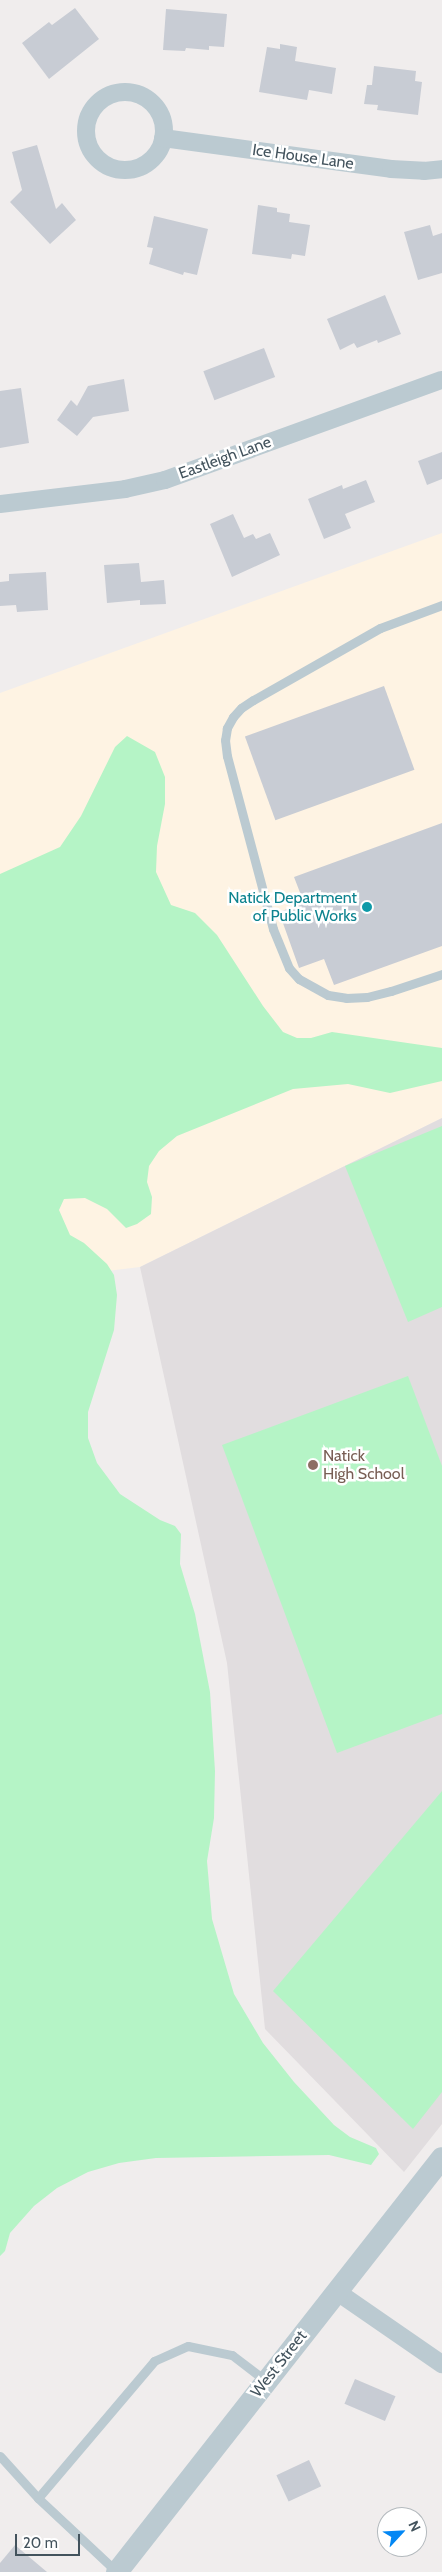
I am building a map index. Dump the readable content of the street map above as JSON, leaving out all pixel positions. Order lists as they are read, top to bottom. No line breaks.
{"streets":{"street":["Ice House Lane","Eastleigh Lane","West Street"]},"places":["Natick Department of Public Works","Natick High School"],"scale_bar":"20 m","north":"top right"}
